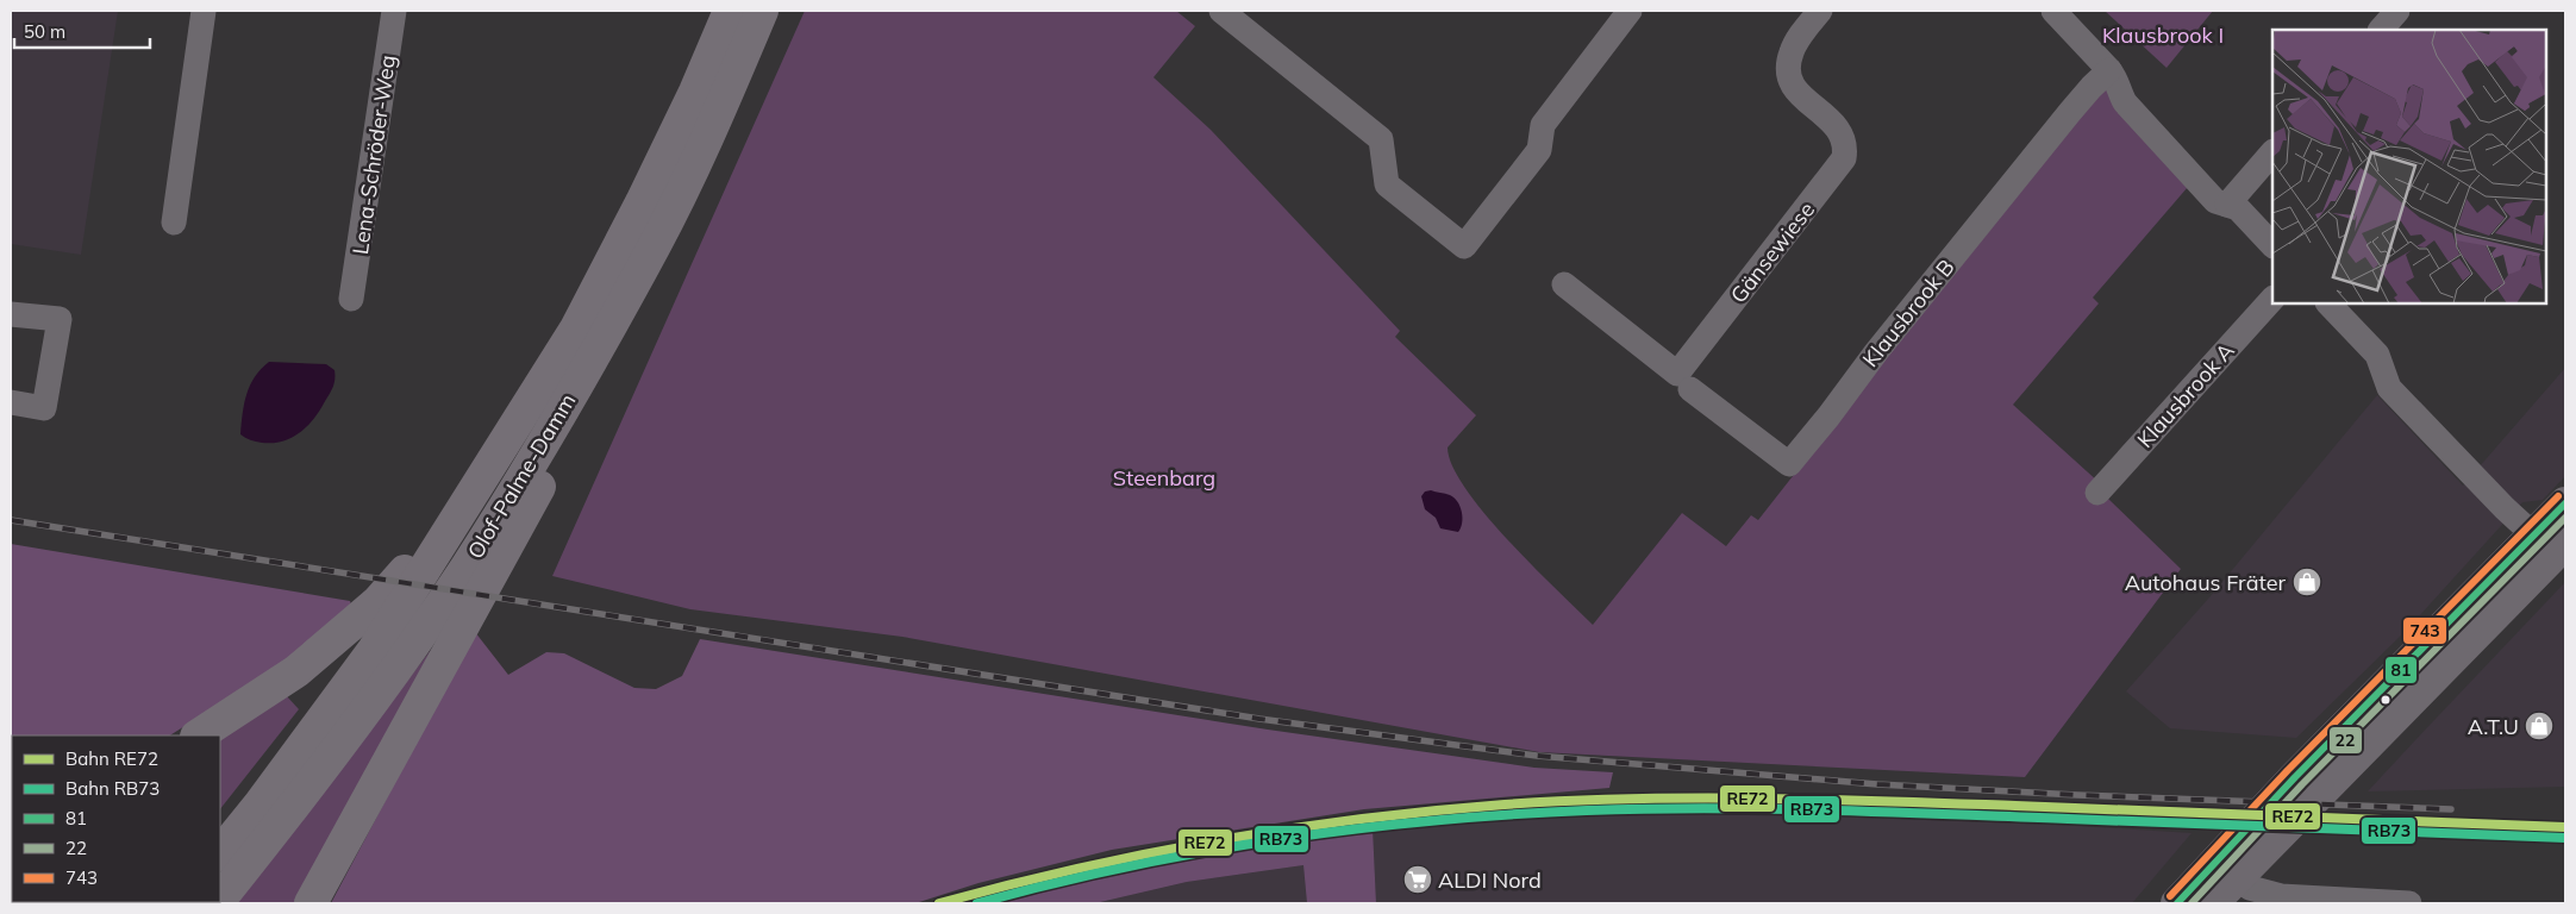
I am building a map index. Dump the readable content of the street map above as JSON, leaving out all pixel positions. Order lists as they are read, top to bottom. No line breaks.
{"streets":{"highway":["Olof-Palme-Damm"],"street":["Lena-Schröder-Weg","Gänsewiese","Klausbrook B","Klausbrook A"]},"parks":["Klausbrook I","Steenbarg"],"places":{"shop":["Autohaus Fräter","A.T.U"],"supermarket":["ALDI Nord"]},"lines":["transit line 743","transit line 81","transit line 22","rail line RE72","rail line RB73"],"legend":["Bahn RE72","Bahn RB73","81","22","743"],"scale_bar":"50 m"}
